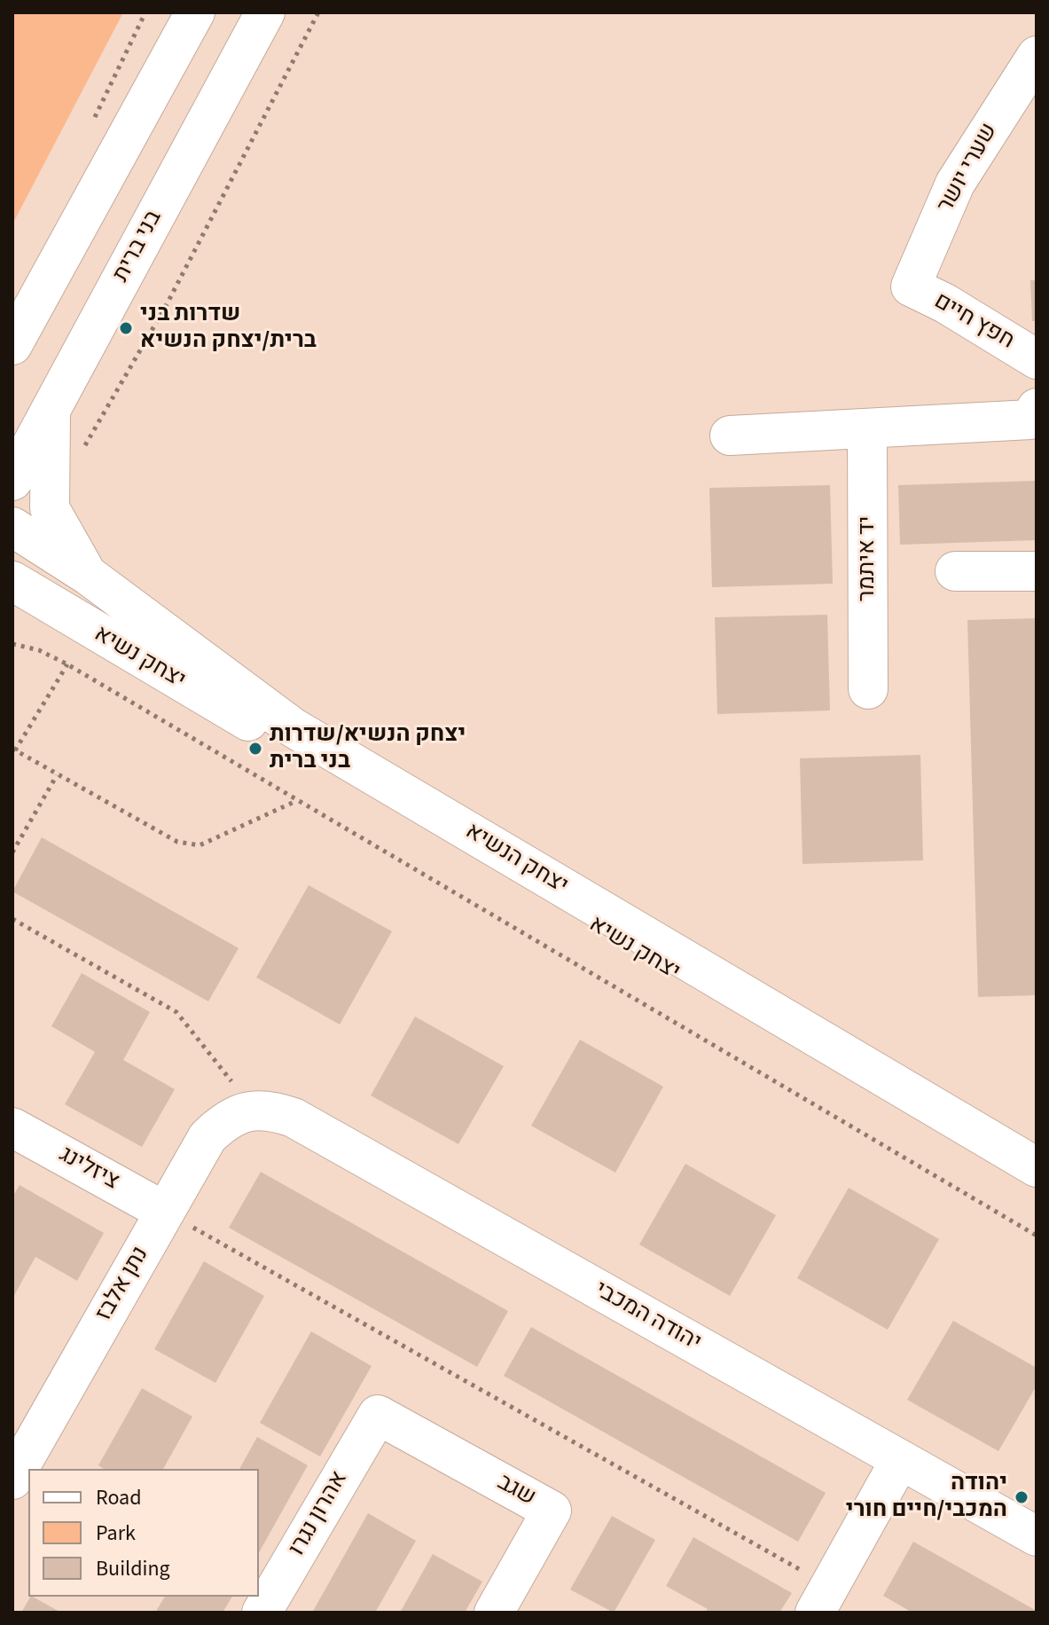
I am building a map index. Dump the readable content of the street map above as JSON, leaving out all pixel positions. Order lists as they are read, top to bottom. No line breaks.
{"streets":{"main road":["שערי יושר","בני ברית","חפץ חיים","יד איתמר","יצחק נשיא","יצחק הנשיא","ציזלינג","נתן אלבז","יהודה המכבי","שגב","אהרון נגרו"]},"crossings":[["שערי יושר","חפץ חיים"],["ציזלינג","נתן אלבז"],["נתן אלבז","יהודה המכבי"],["שגב","אהרון נגרו"]],"places":["שדרות בני ברית/יצחק הנשיא","יצחק הנשיא/שדרות בני ברית","יהודה המכבי/חיים חורי"],"legend":["Road","Park","Building"]}
